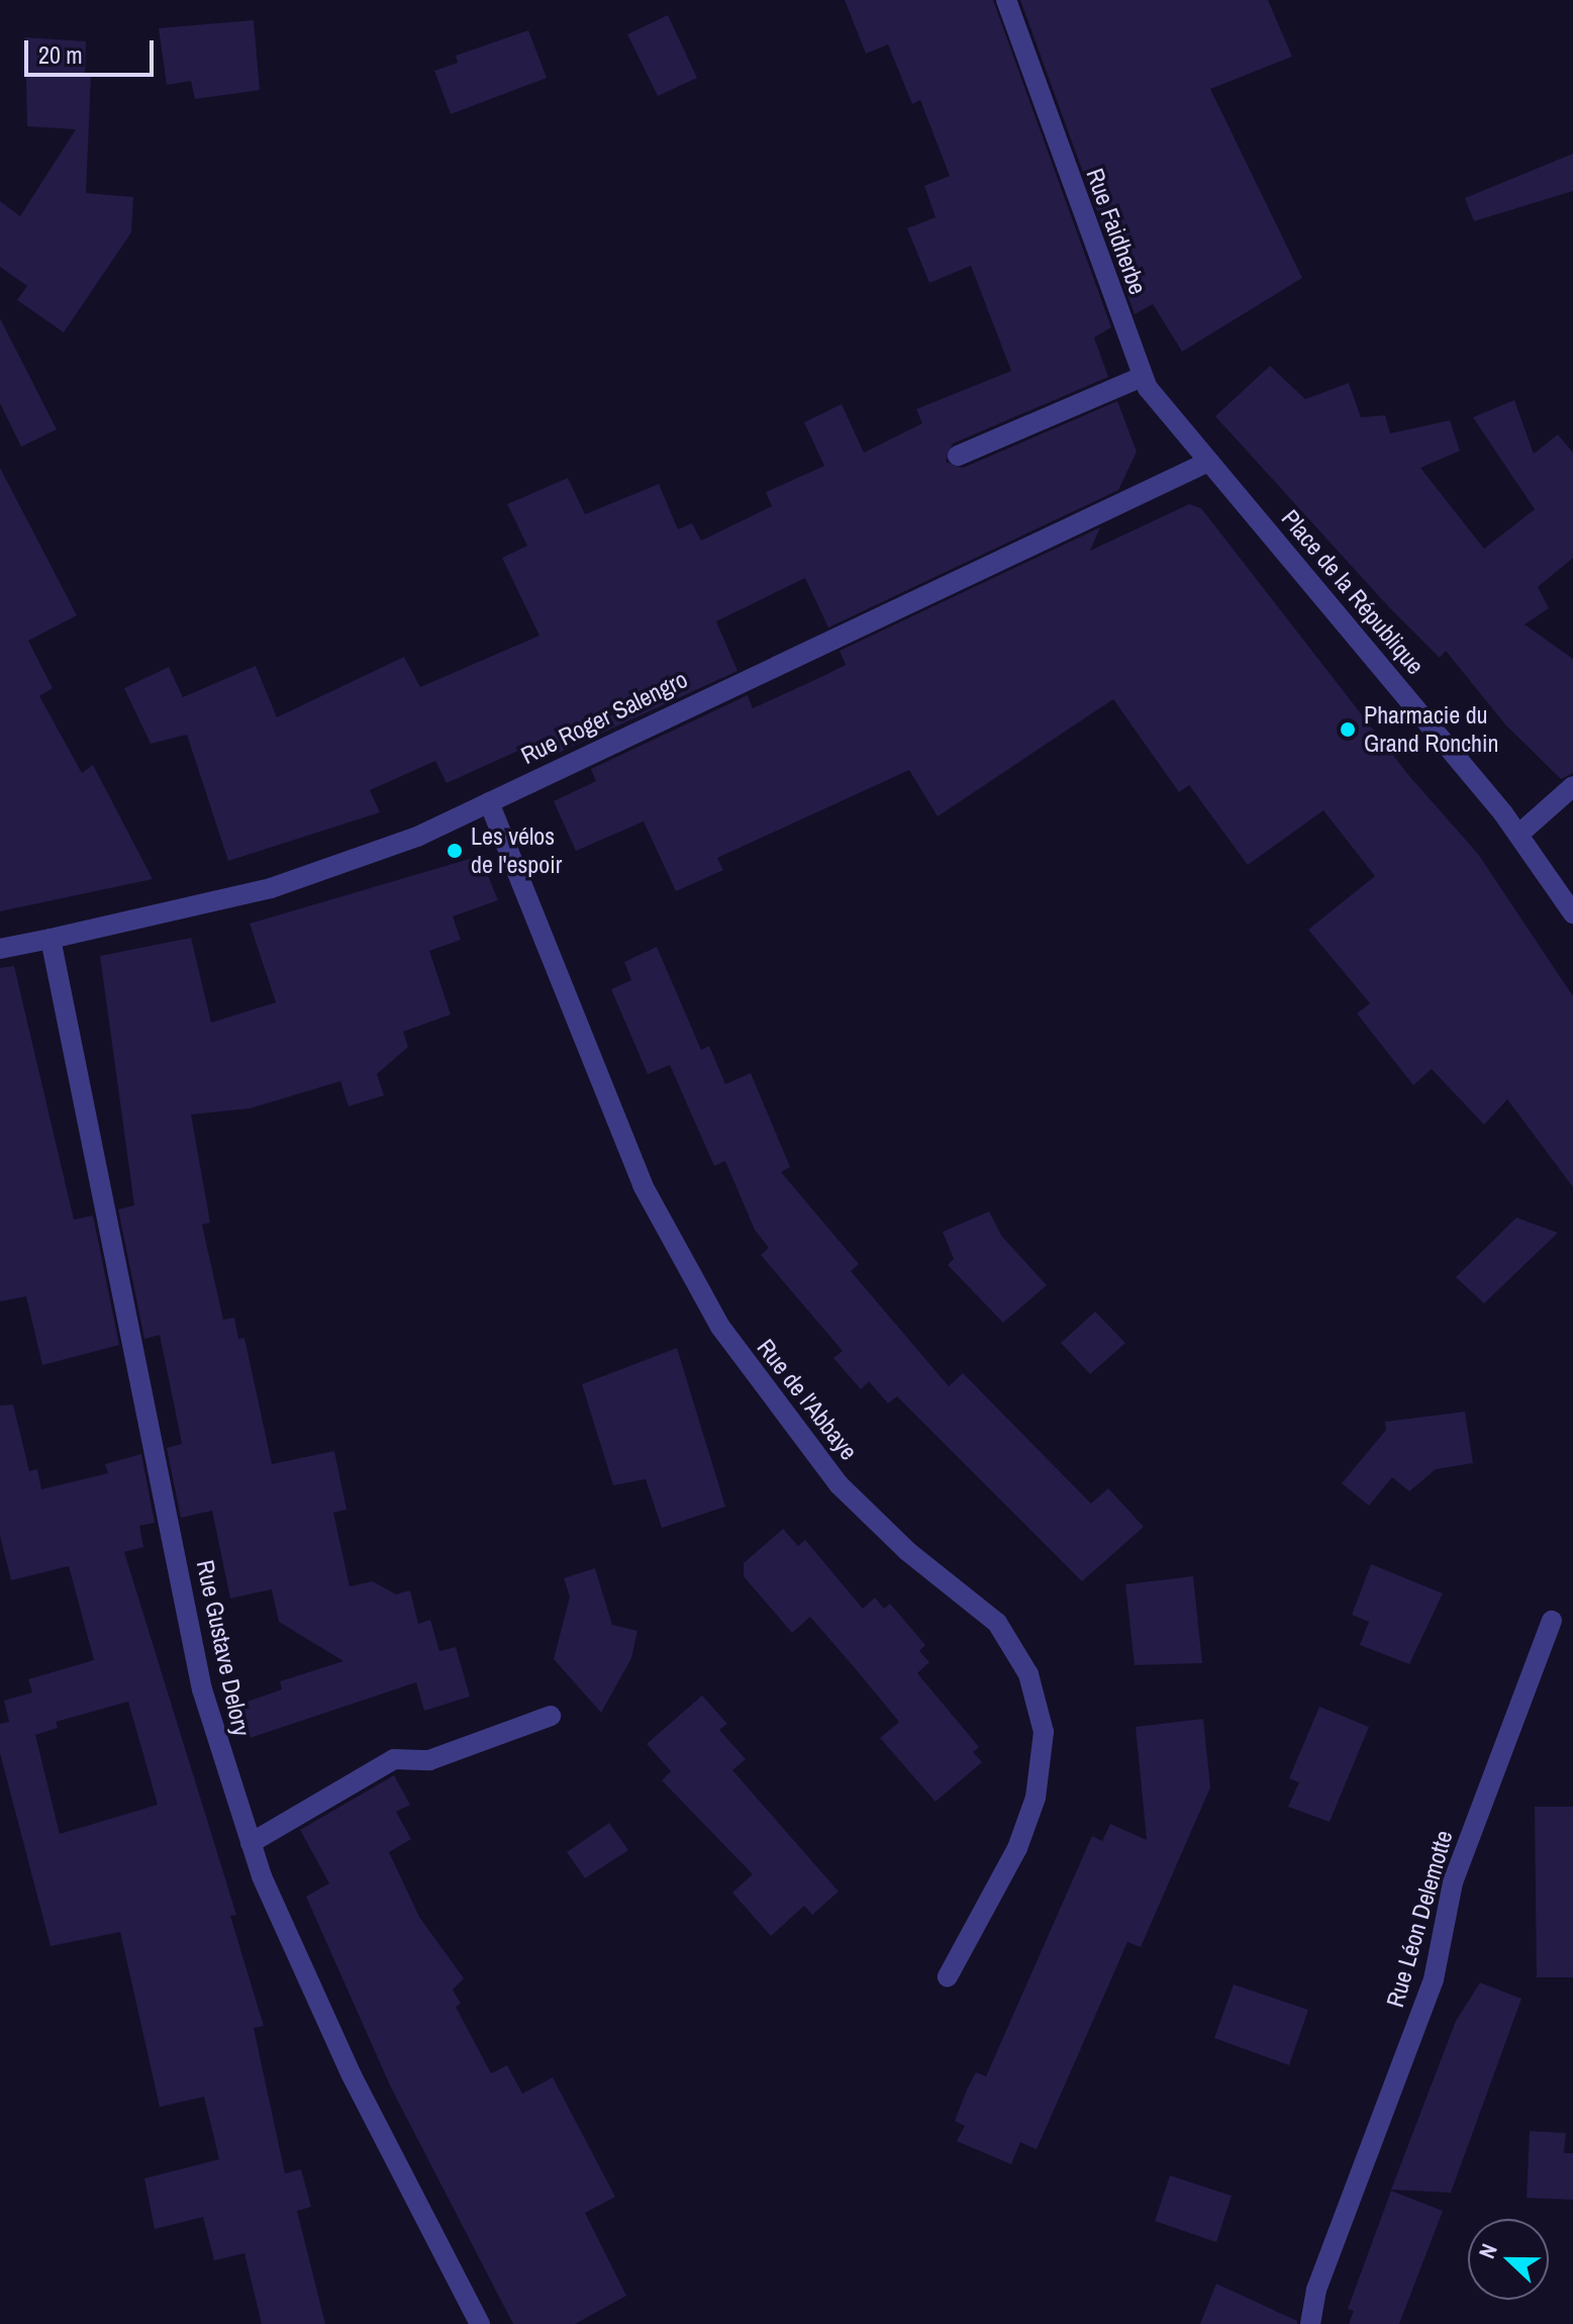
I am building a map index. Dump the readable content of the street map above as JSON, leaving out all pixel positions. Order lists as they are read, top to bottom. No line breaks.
{"streets":{"street":["Rue Faidherbe","Place de la République","Rue Roger Salengro","Rue de l'Abbaye","Rue Gustave Delory","Rue Léon Delemotte"]},"crossings":[["Rue Faidherbe","Place de la République"],["Rue Faidherbe","Rue Roger Salengro"],["Place de la République","Rue Roger Salengro"],["Rue Roger Salengro","Rue de l'Abbaye"],["Rue Roger Salengro","Rue Gustave Delory"]],"places":["Pharmacie du Grand Ronchin","Les vélos de l'espoir"],"scale_bar":"20 m","north":"left"}
